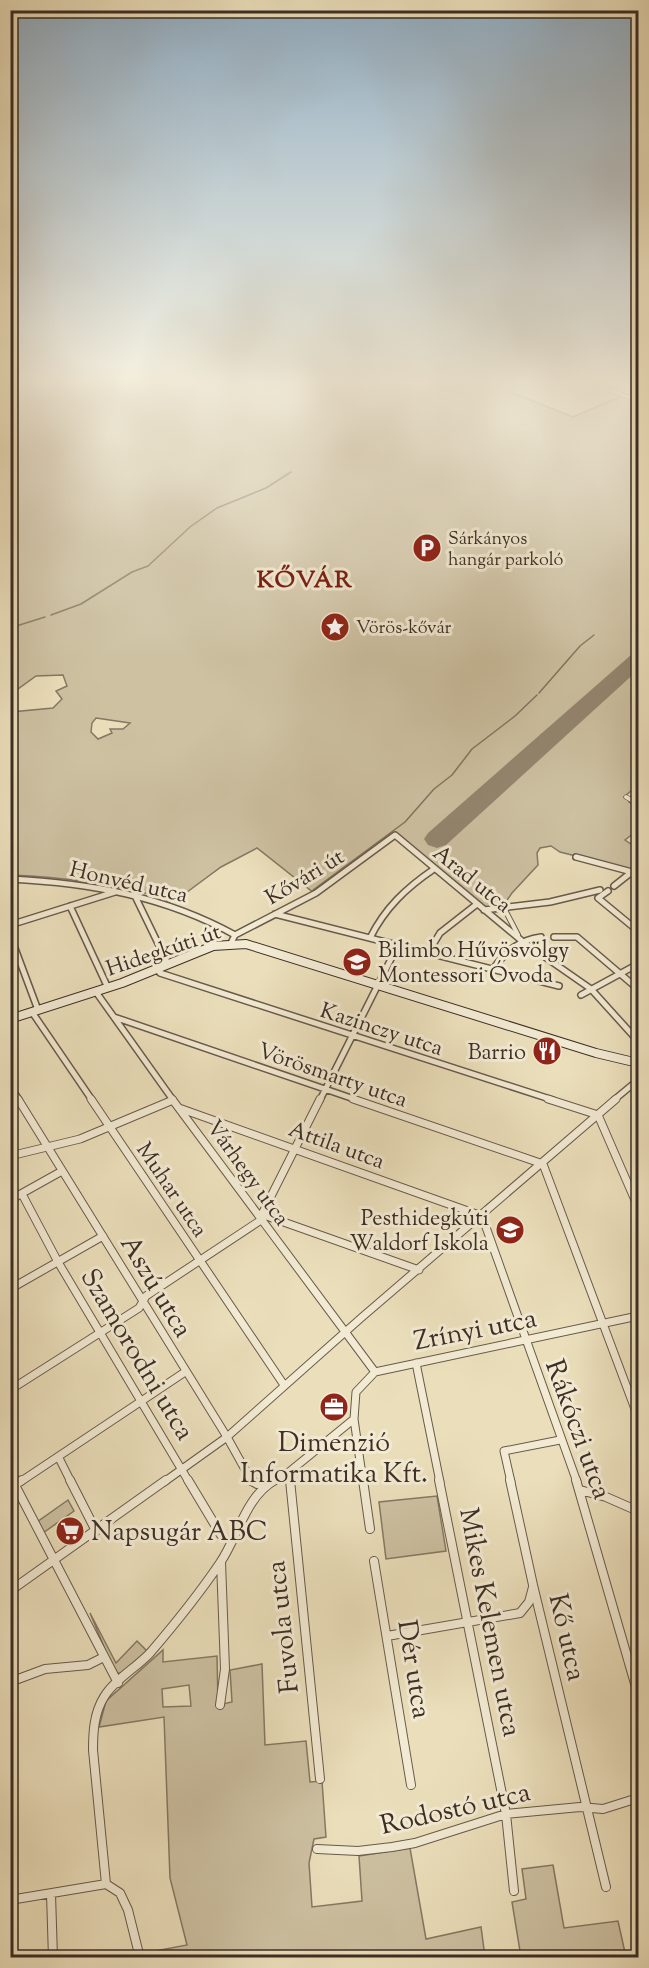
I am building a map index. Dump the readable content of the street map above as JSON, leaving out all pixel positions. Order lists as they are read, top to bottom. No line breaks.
{"streets":{"main road":["Hidegkúti út"],"street":["Kővári út","Arad utca","Honvéd utca","Kazinczy utca","Vörösmarty utca","Attila utca","Várhegy utca","Muhar utca","Aszú utca","Zrínyi utca","Szamorodni utca","Rákóczi utca","Mikes Kelemen utca","Fuvola utca","Kő utca","Dér utca","Rodostó utca"]},"crossings":[["Kővári út","Arad utca"],["Kővári út","Honvéd utca"],["Hidegkúti út","Kazinczy utca"],["Hidegkúti út","Várhegy utca"],["Hidegkúti út","Muhar utca"],["Vörösmarty utca","Várhegy utca"],["Attila utca","Várhegy utca"],["Attila utca","Rákóczi utca"],["Várhegy utca","Zrínyi utca"],["Zrínyi utca","Rákóczi utca"],["Zrínyi utca","Mikes Kelemen utca"],["Rákóczi utca","Kő utca"],["Mikes Kelemen utca","Rodostó utca"],["Kő utca","Rodostó utca"]],"districts":["KŐVÁR"],"places":{"parking":["Sárkányos hangár parkoló"],"place":["Vörös-kővár"],"school or university":["Bilimbo Hűvösvölgy Montessori Óvoda","Pesthidegkúti Waldorf Iskola"],"restaurant":["Barrio"],"office":["Dimenzió Informatika Kft."],"supermarket":["Napsugár ABC"]}}
